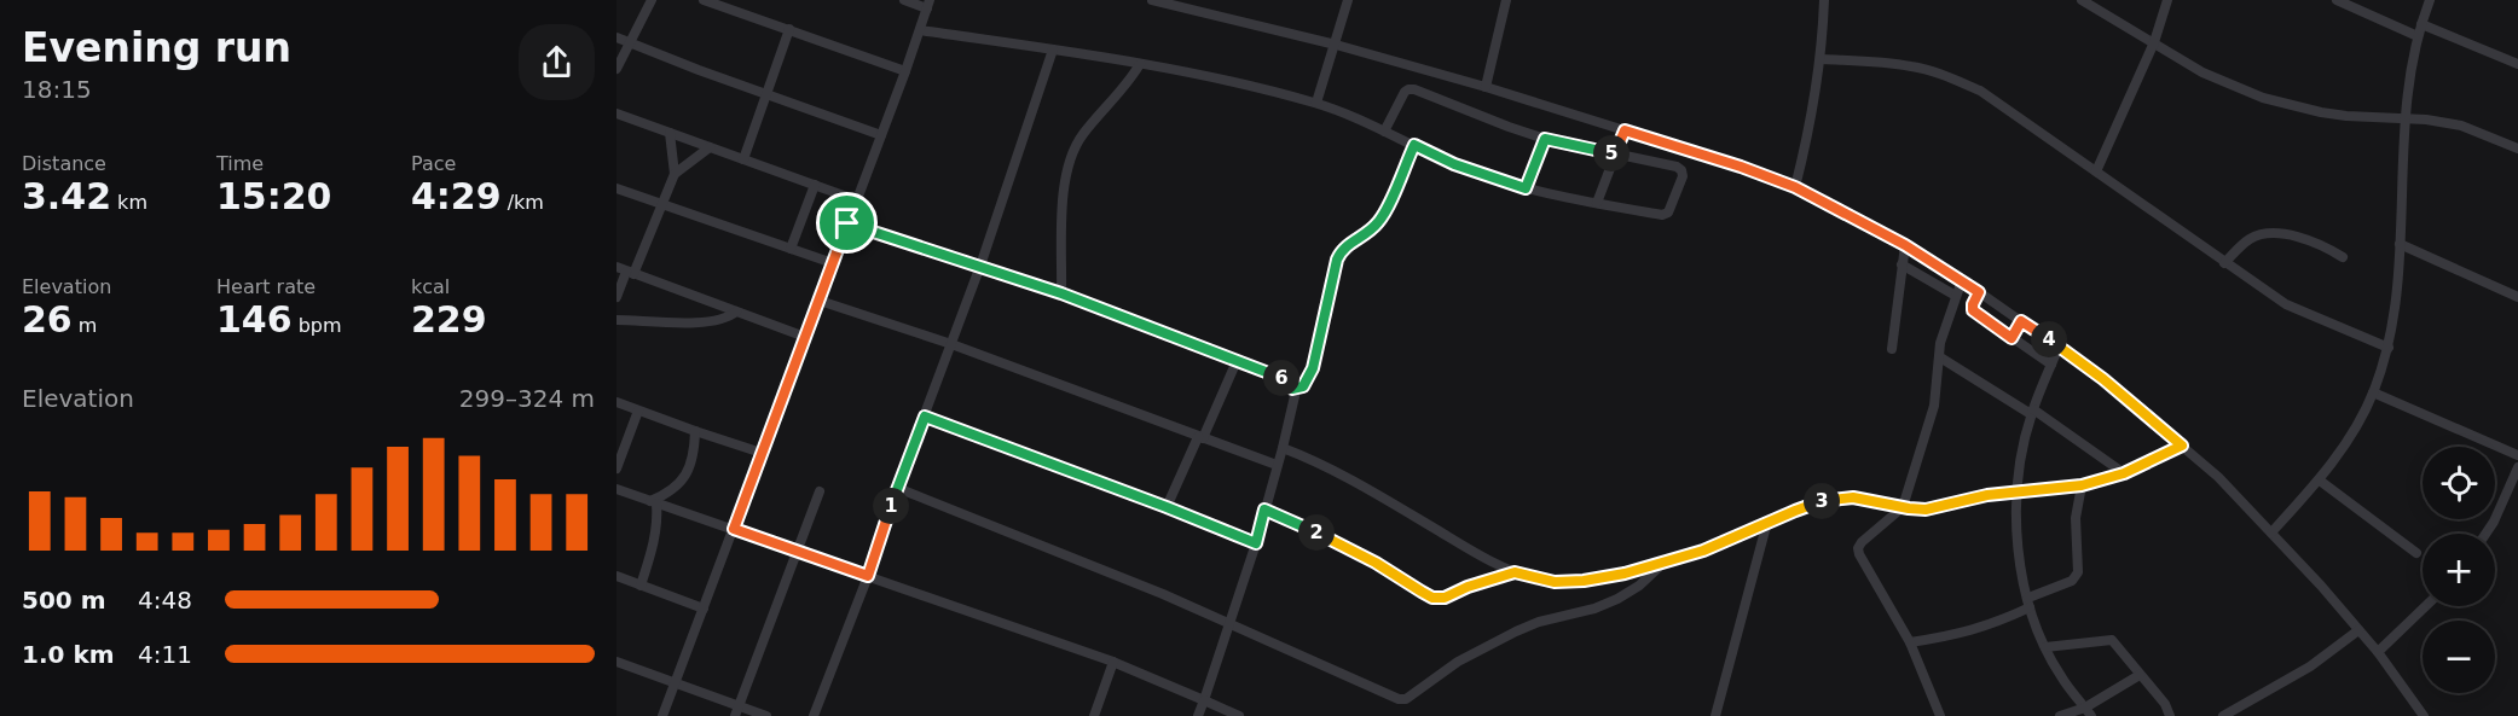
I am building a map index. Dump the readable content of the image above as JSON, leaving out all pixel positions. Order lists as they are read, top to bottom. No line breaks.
{"page":{"heading":["Evening run","18:15"],"stats":[["Distance","3.42 km"],["Time","15:20"],["Pace","4:29 /km"],["Elevation","26 m"],["Heart rate","146 bpm"],["kcal","229"]],"pins":["5","4","6","3","1","2"],"chart":["Elevation","299–324 m"],"map_buttons":["+","−"],"list":[{"name":"500 m","note":"4:48"},{"name":"1.0 km","note":"4:11"}]}}
